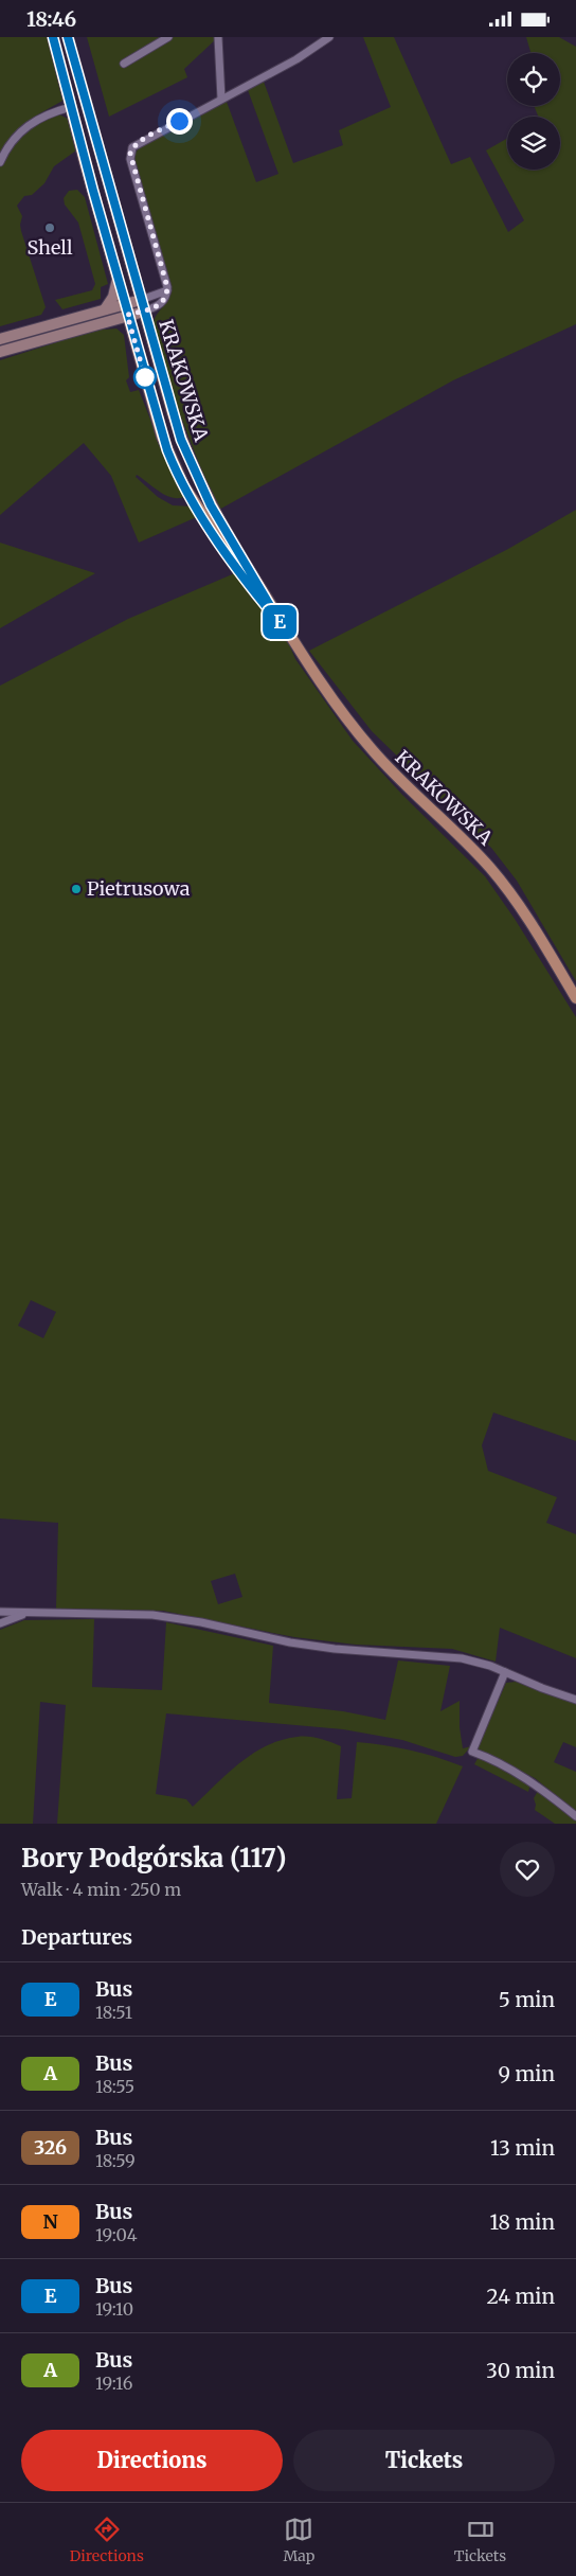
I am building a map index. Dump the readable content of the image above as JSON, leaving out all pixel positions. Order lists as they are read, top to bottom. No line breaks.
{"streets":{"main road":["KRAKOWSKA"]},"places":["Shell","Pietrusowa"],"lines":["bus line E"],"page":{"status":"18:46","on_map":"E","heading":[["Bory Podgórska (117)","Walk · 4 min · 250 m"],"Departures"],"list":[{"mark":"E","name":"Bus","note":"18:51","value":"5 min"},{"mark":"A","name":"Bus","note":"18:55","value":"9 min"},{"mark":"326","name":"Bus","note":"18:59","value":"13 min"},{"mark":"N","name":"Bus","note":"19:04","value":"18 min"},{"mark":"E","name":"Bus","note":"19:10","value":"24 min"},{"mark":"A","name":"Bus","note":"19:16","value":"30 min"}],"buttons":["Directions","Tickets"],"tabs":["Directions","Map","Tickets"]}}
